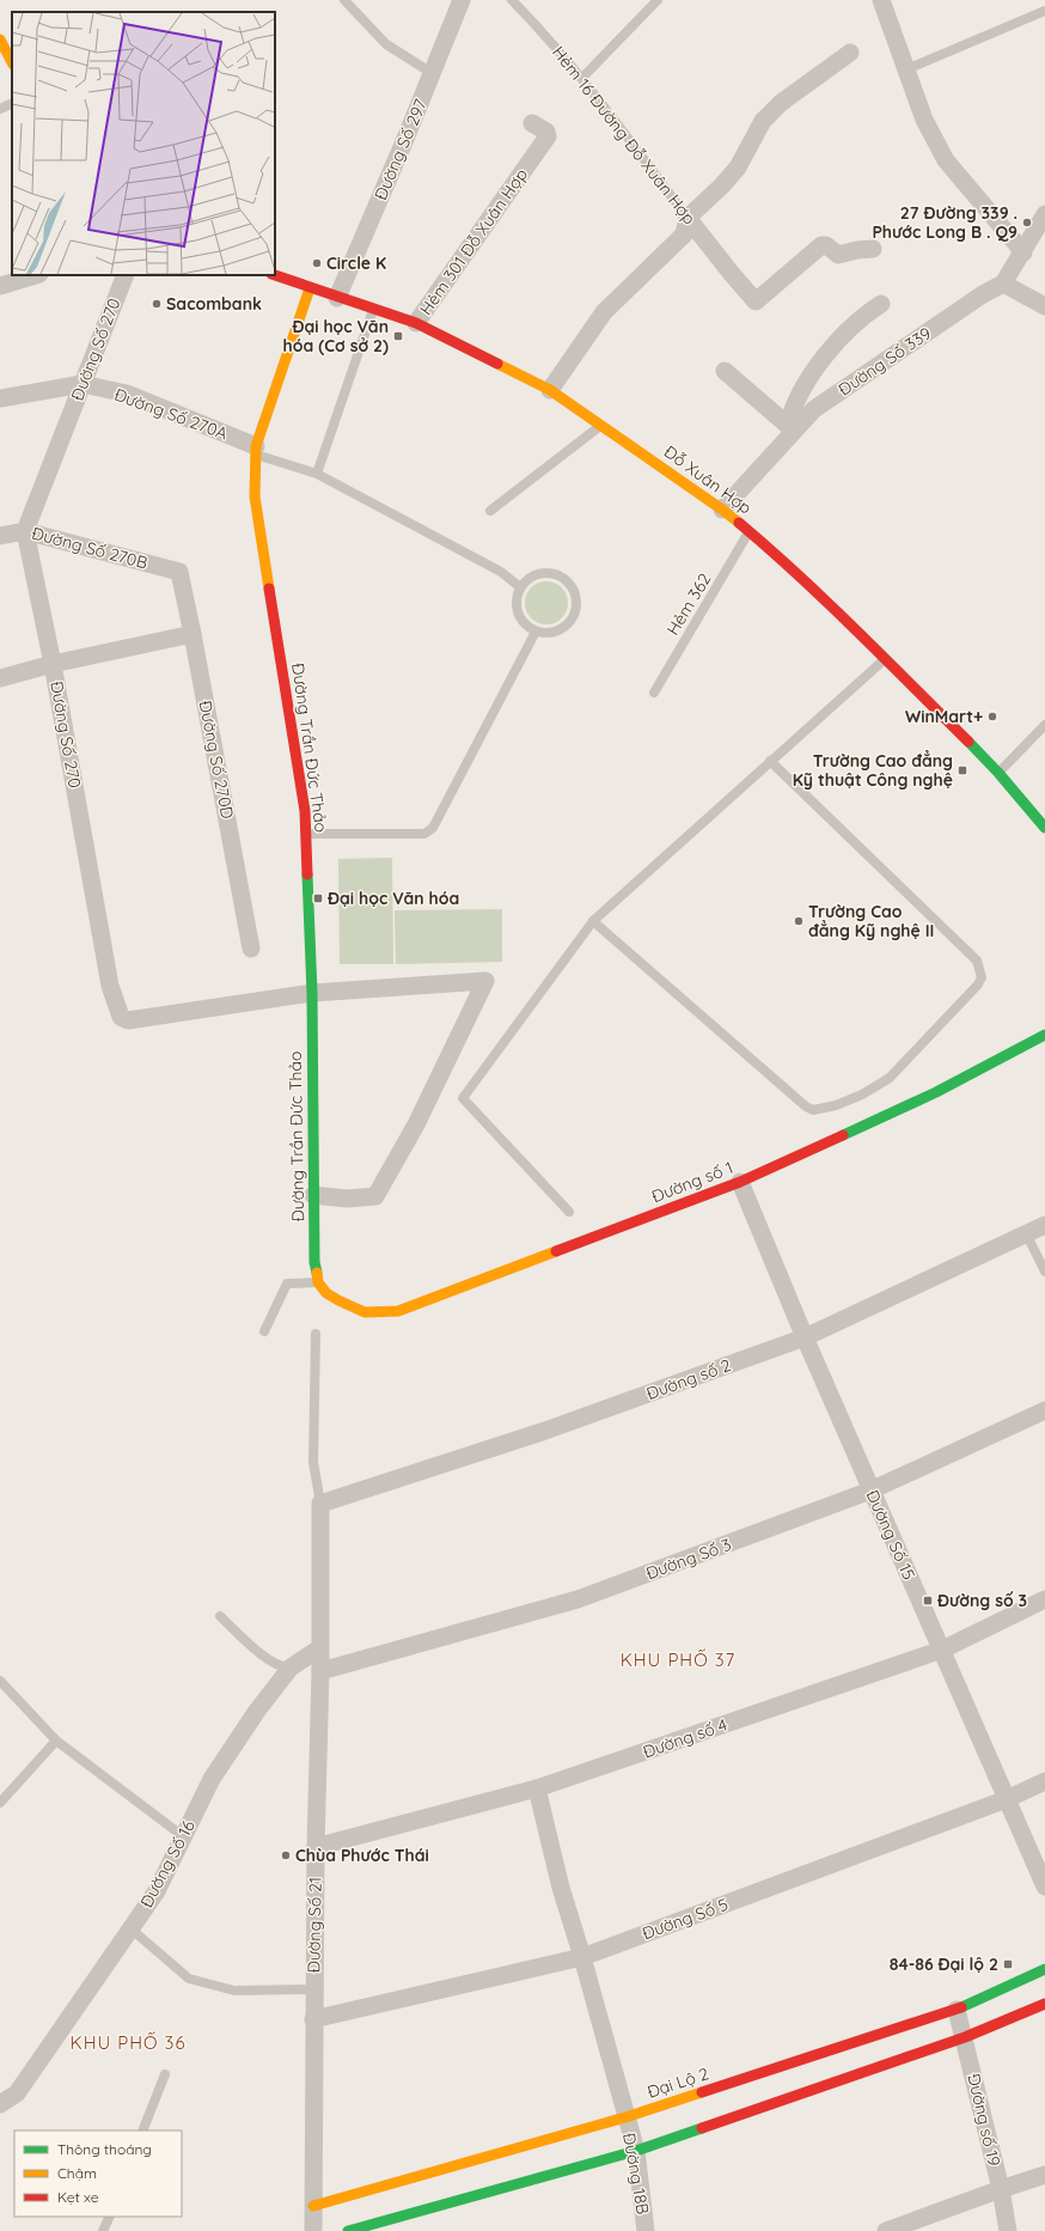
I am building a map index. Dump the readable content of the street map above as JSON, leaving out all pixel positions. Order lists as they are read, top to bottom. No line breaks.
{"streets":{"street":["Hẻm 16 Đường Đỗ Xuân Hợp","Đường Số 297","Hẻm 301 Đỗ Xuân Hợp","Đường Số 270","Đường Số 339","Đường Số 270A","Đỗ Xuân Hợp","Đường Số 270B","Đường Trần Đức Thảo","Đường Số 270D","Đường số 1","Đường số 2","Đường Số 15","Đường Số 3","Đường số 4","Đường Số 16","Đường Số 5","Đường Số 21","Đại Lộ 2","Đường số 19","Đường 18B"],"lane":["Hẻm 362"]},"crossings":[["Đường Số 297","Đỗ Xuân Hợp"],["Hẻm 301 Đỗ Xuân Hợp","Đỗ Xuân Hợp"],["Đường Số 270","Đường Số 270A"],["Đường Số 270","Đường Số 270B"],["Đường Số 270","Đường Trần Đức Thảo"],["Đường Số 339","Đỗ Xuân Hợp"],["Đường Số 270A","Đường Trần Đức Thảo"],["Đỗ Xuân Hợp","Hẻm 362"],["Đỗ Xuân Hợp","Đường Trần Đức Thảo"],["Đường Số 270B","Đường Số 270D"],["Đường Trần Đức Thảo","Đường số 1"],["Đường số 1","Đường Số 15"],["Đường số 2","Đường Số 15"],["Đường số 2","Đường Số 21"],["Đường Số 15","Đường Số 3"],["Đường Số 15","Đường số 4"],["Đường Số 15","Đường Số 5"],["Đường Số 3","Đường Số 21"],["Đường số 4","Đường Số 21"],["Đường số 4","Đường 18B"],["Đường Số 16","Đường Số 21"],["Đường Số 5","Đường Số 21"],["Đường Số 5","Đường 18B"],["Đường Số 21","Đại Lộ 2"],["Đại Lộ 2","Đường số 19"],["Đại Lộ 2","Đường 18B"]],"districts":["KHU PHỐ 37","KHU PHỐ 36"],"places":{"other":["27 Đường 339 . Phước Long B . Q9","Circle K","Sacombank","WinMart+","Trường Cao đẳng Kỹ nghệ II","Chùa Phước Thái"],"transit":["Đại học Văn hóa (Cơ sở 2)","Trường Cao đẳng Kỹ thuật Công nghệ","Đại học Văn hóa","Đường số 3","84-86 Đại lộ 2"]},"legend":["Thông thoáng","Chậm","Kẹt xe"]}
